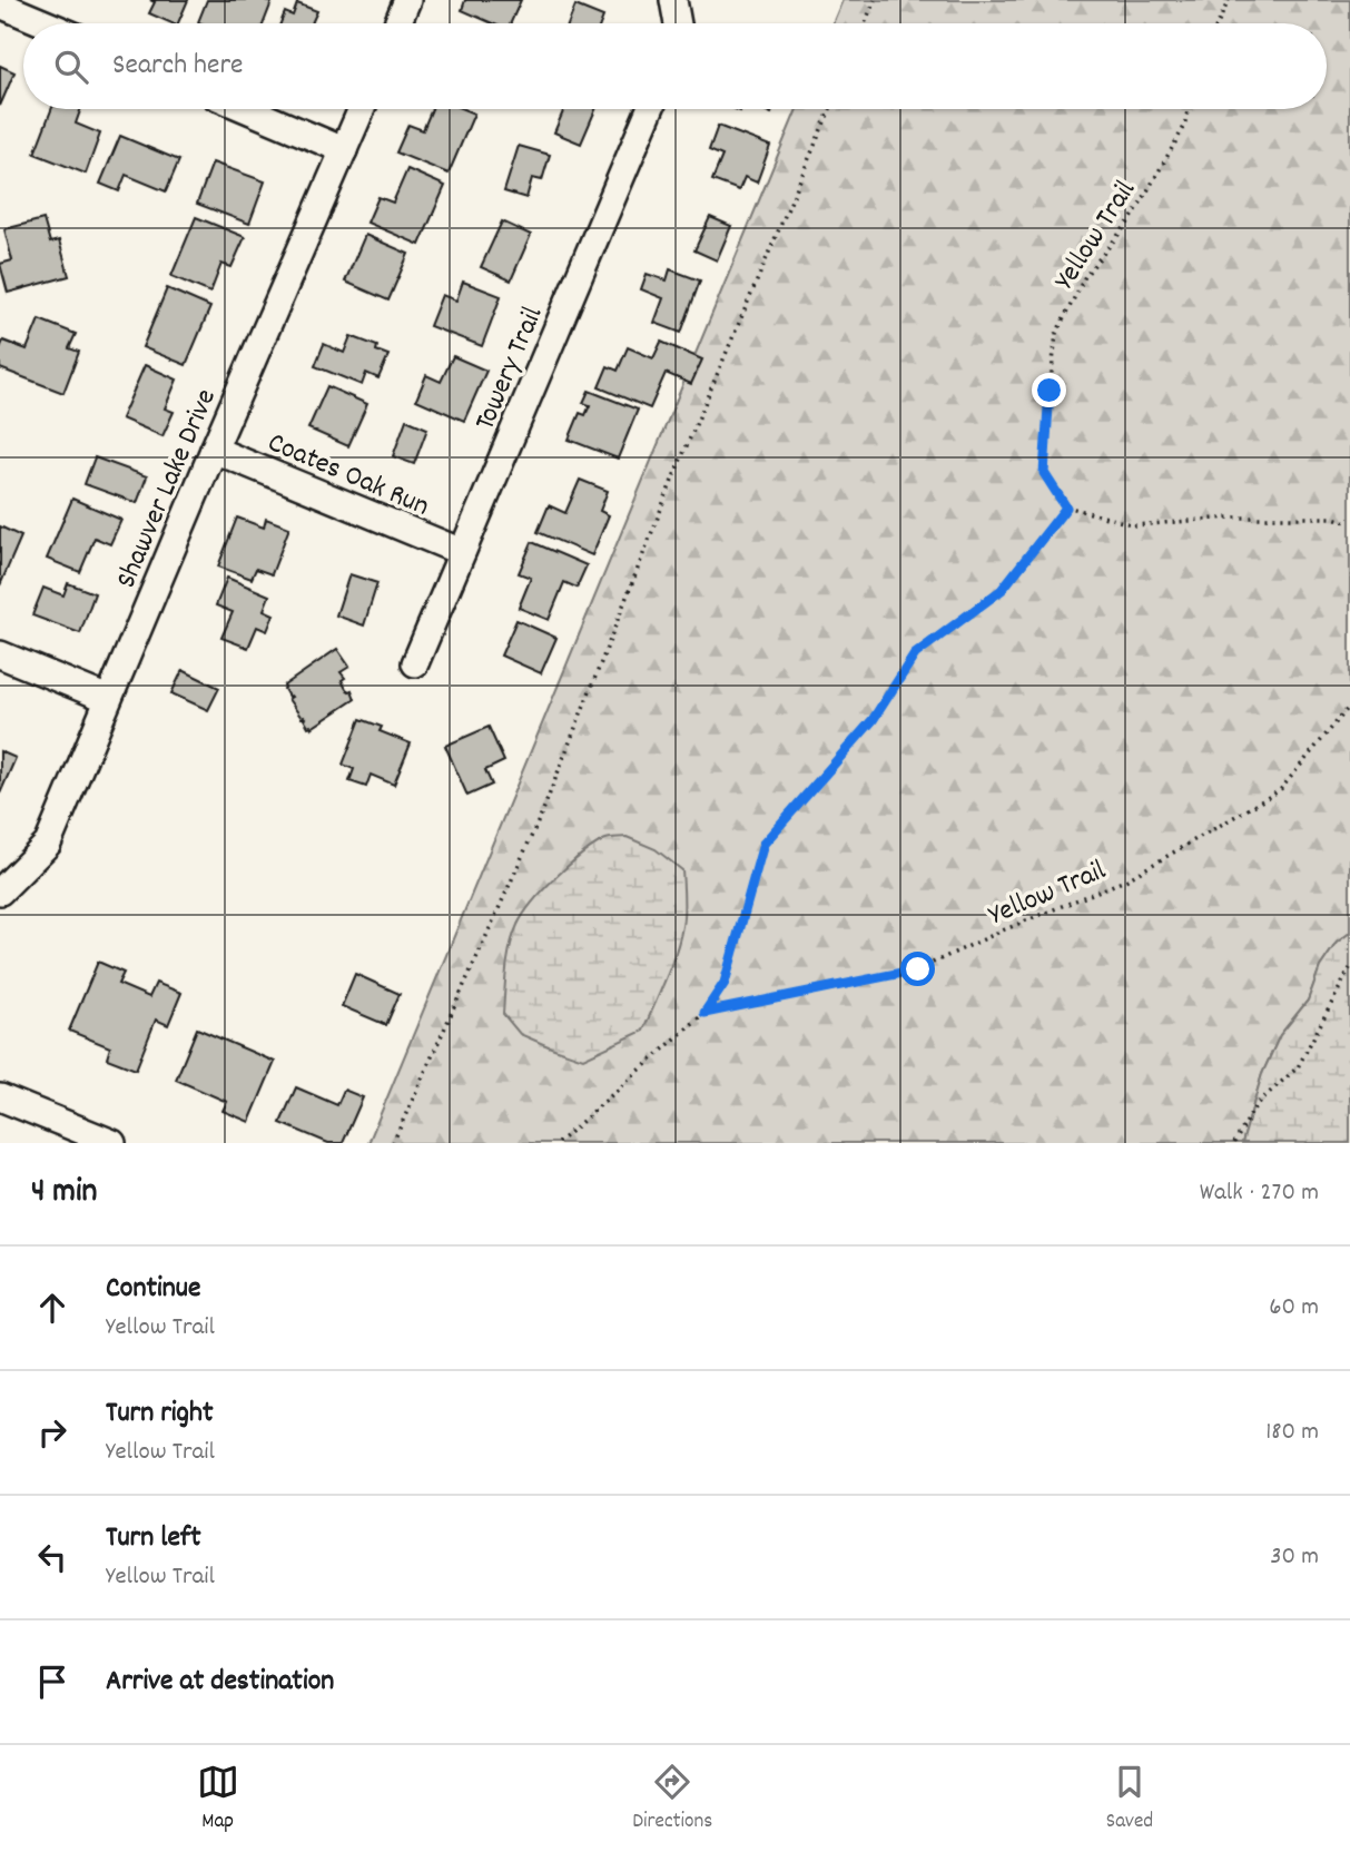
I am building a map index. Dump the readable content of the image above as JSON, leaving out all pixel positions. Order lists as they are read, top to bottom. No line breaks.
{"streets":{"street":["Towery Trail","Coates Oak Run","Shawver Lake Drive"],"path":["Yellow Trail"]},"crossings":[["Towery Trail","Coates Oak Run"],["Coates Oak Run","Shawver Lake Drive"]],"page":{"search":"Search here","heading":["4 min","Walk · 270 m"],"list":[["Continue","Yellow Trail","60 m"],["Turn right","Yellow Trail","180 m"],["Turn left","Yellow Trail","30 m"],"Arrive at destination"],"nav":["Map","Directions","Saved"]}}
